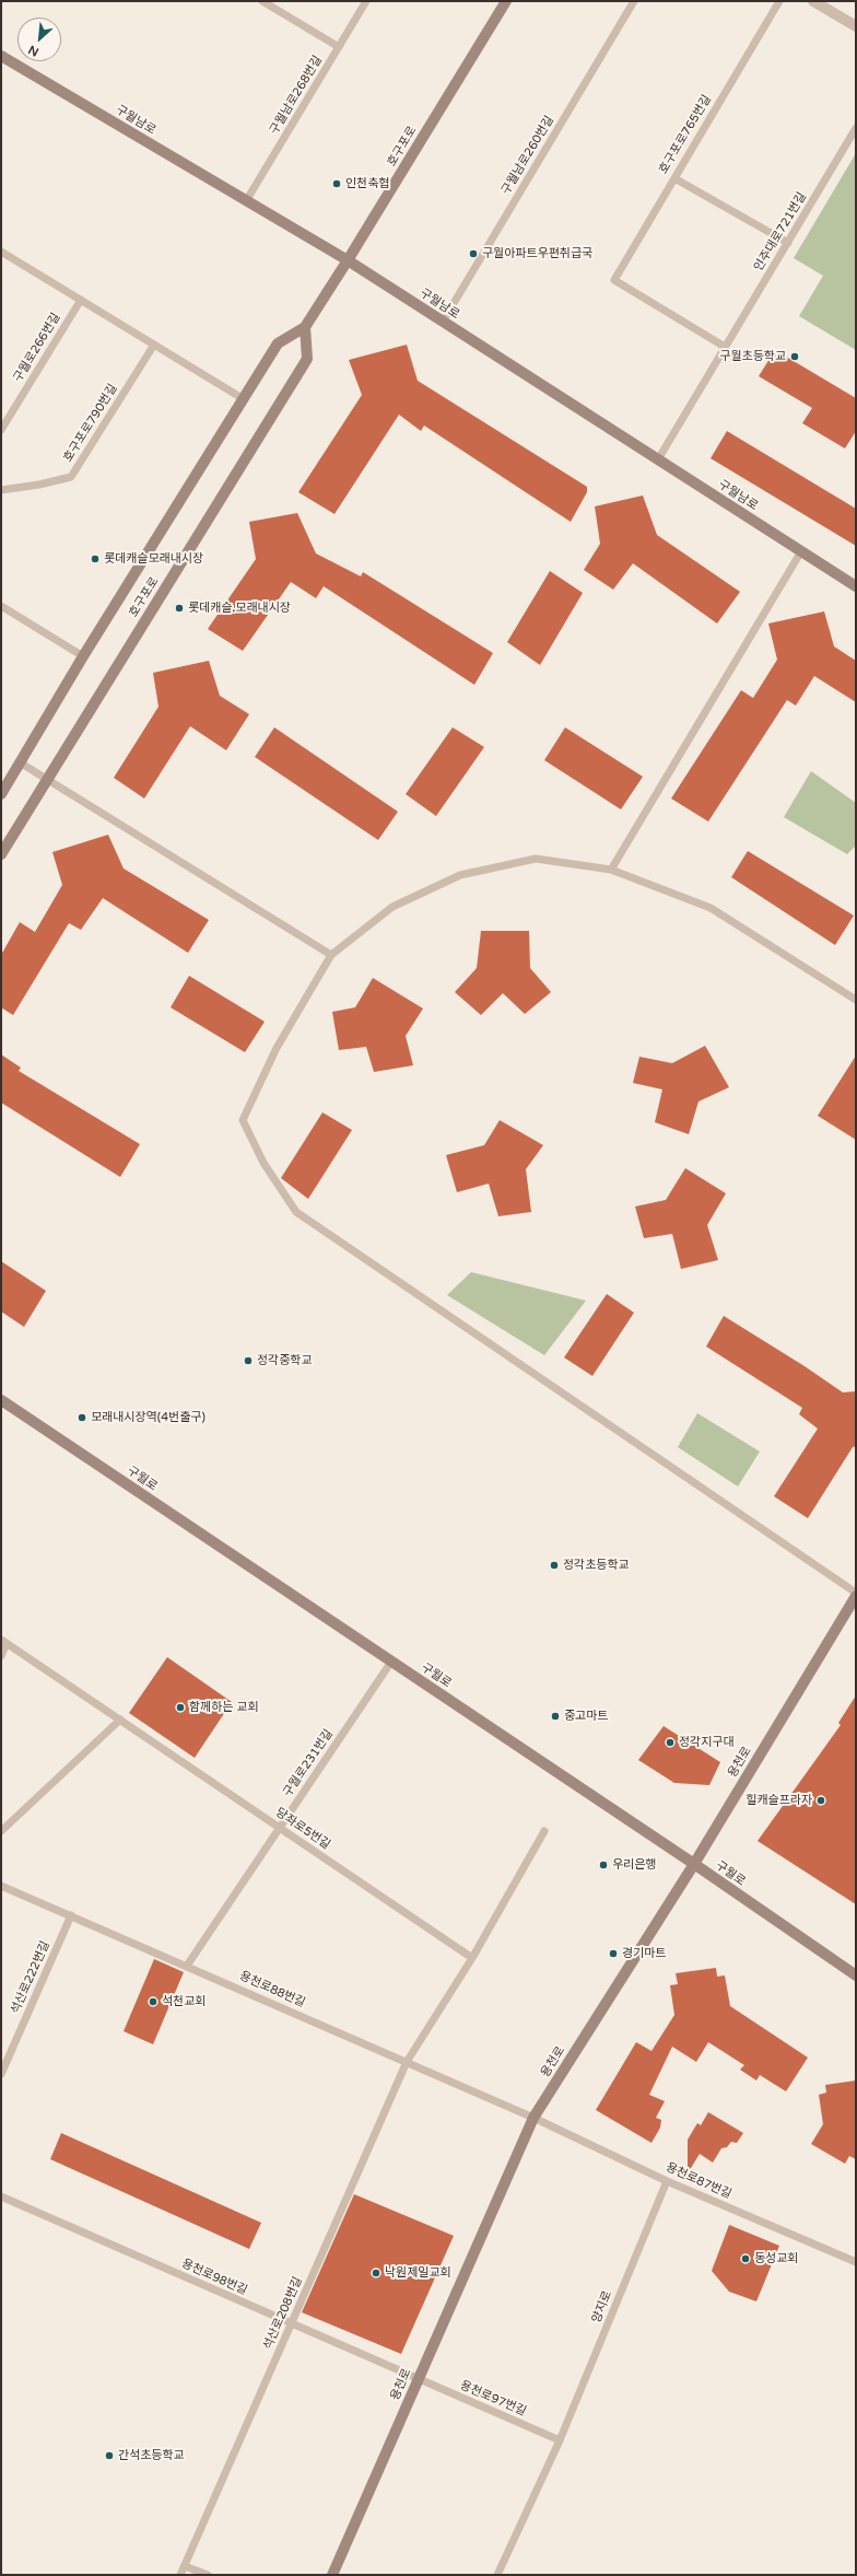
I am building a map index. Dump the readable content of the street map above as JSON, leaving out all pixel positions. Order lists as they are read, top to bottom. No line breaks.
{"streets":{"main road":["구월남로","호구포로","구월로","용천로"],"lane":["구월남로268번길","호구포로765번길","구월남로260번길","인주대로721번길","구월로266번길","호구포로790번길","구월로231번길","당좌로5번길","석산로222번길","용천로88번길","용천로87번길","용천로98번길","양지로","석산로208번길","용천로97번길"]},"crossings":[["구월남로268번길","구월남로"],["구월남로","호구포로"],["구월남로","구월남로260번길"],["구월남로","인주대로721번길"],["호구포로765번길","인주대로721번길"],["구월로","용천로"],["구월로","구월로231번길"],["용천로","용천로88번길"],["용천로","용천로87번길"],["용천로","용천로98번길"],["용천로","용천로97번길"],["구월로231번길","당좌로5번길"],["구월로231번길","용천로88번길"],["당좌로5번길","석산로208번길"],["석산로222번길","용천로88번길"],["용천로88번길","용천로87번길"],["용천로88번길","석산로208번길"],["용천로87번길","양지로"],["용천로98번길","석산로208번길"],["용천로98번길","용천로97번길"],["양지로","용천로97번길"]],"places":["인천축협","구월아파트우편취급국","구월초등학교","롯데캐슬모래내시장","롯데캐슬.모래내시장","정각중학교","모래내시장역(4번출구)","정각초등학교","함께하는 교회","중고마트","정각지구대","힐캐슬프라자","우리은행","경기마트","석천교회","동성교회","낙원제일교회","간석초등학교"],"north":"bottom left"}
